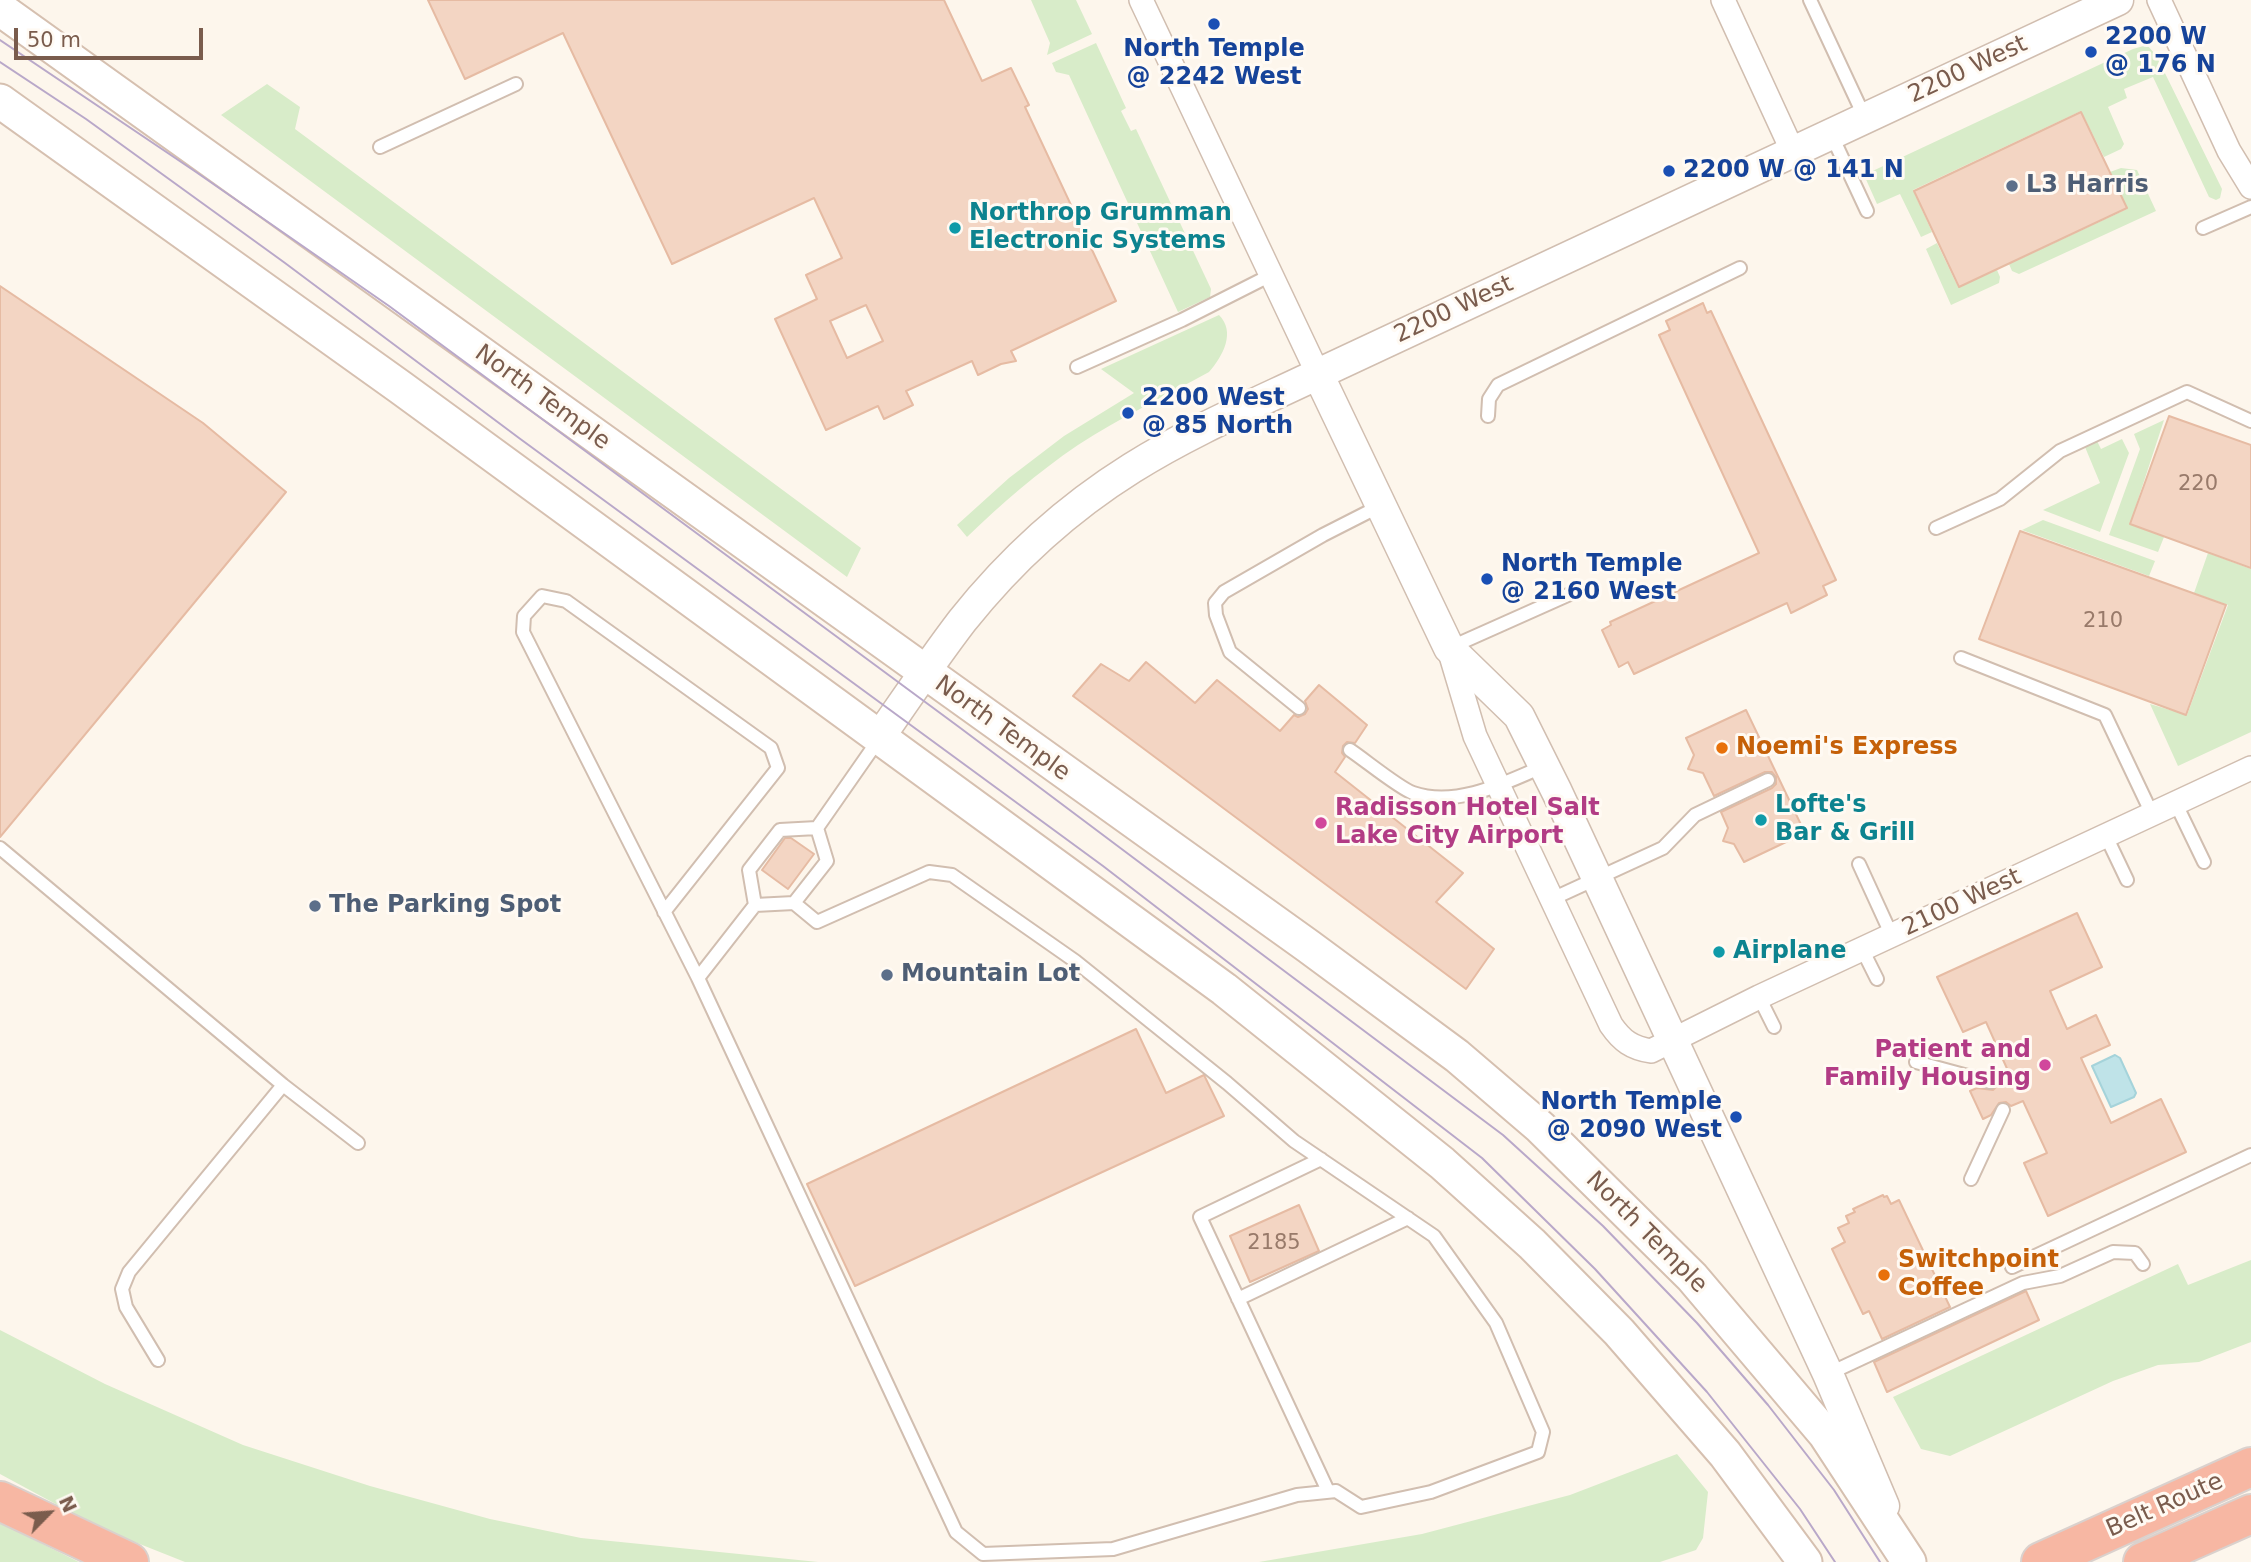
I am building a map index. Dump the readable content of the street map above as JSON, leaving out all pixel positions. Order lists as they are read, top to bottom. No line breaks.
{"streets":{"highway":["Belt Route"],"main road":["North Temple"],"street":["2200 West","2100 West"]},"crossings":[["2200 West","North Temple"],["North Temple","2100 West"]],"places":["North Temple @ 2242 West","2200 W @ 176 N","2200 W @ 141 N","L3 Harris","Northrop Grumman Electronic Systems","2200 West @ 85 North","North Temple @ 2160 West","Noemi's Express","Lofte's Bar & Grill","Radisson Hotel Salt Lake City Airport","The Parking Spot","Airplane","Mountain Lot","Patient and Family Housing","North Temple @ 2090 West","Switchpoint Coffee"],"house_numbers":["220","210","2185"],"scale_bar":"50 m","north":"top right"}
